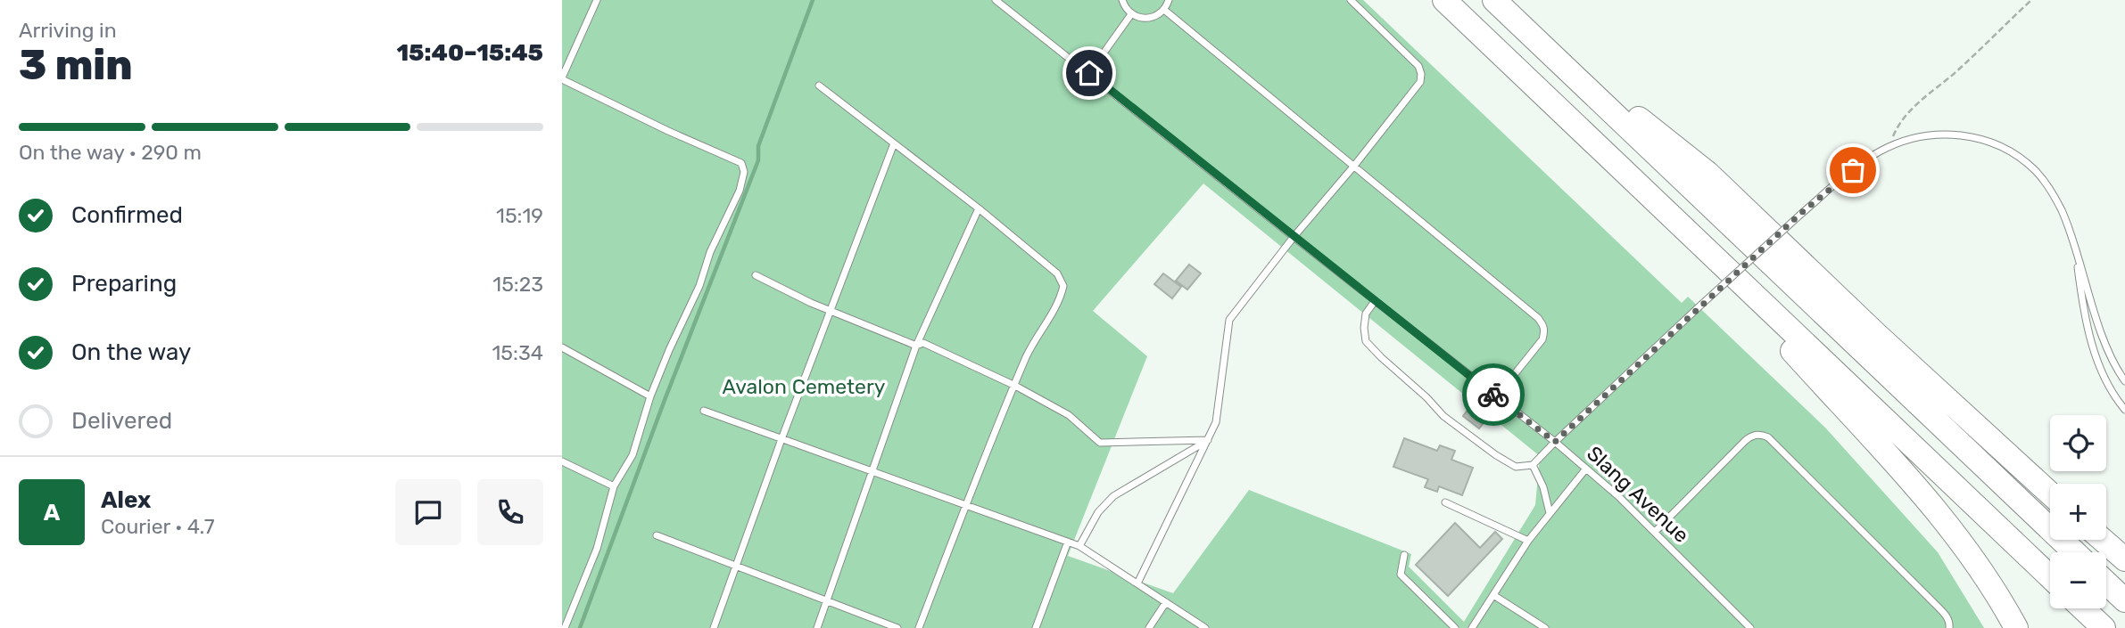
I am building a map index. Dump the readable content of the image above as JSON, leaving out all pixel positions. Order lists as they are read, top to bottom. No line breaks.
{"streets":{"lane":["Slang Avenue"]},"parks":["Avalon Cemetery"],"page":{"heading":["3 min","Arriving in","15:40–15:45"],"panel":["Alex","Courier · 4.7"],"bar":"On the way · 290 m","list":[["Confirmed","15:19"],["Preparing","15:23"],["On the way","15:34"],"Delivered"],"map_buttons":["+","−"],"round":"A"}}
